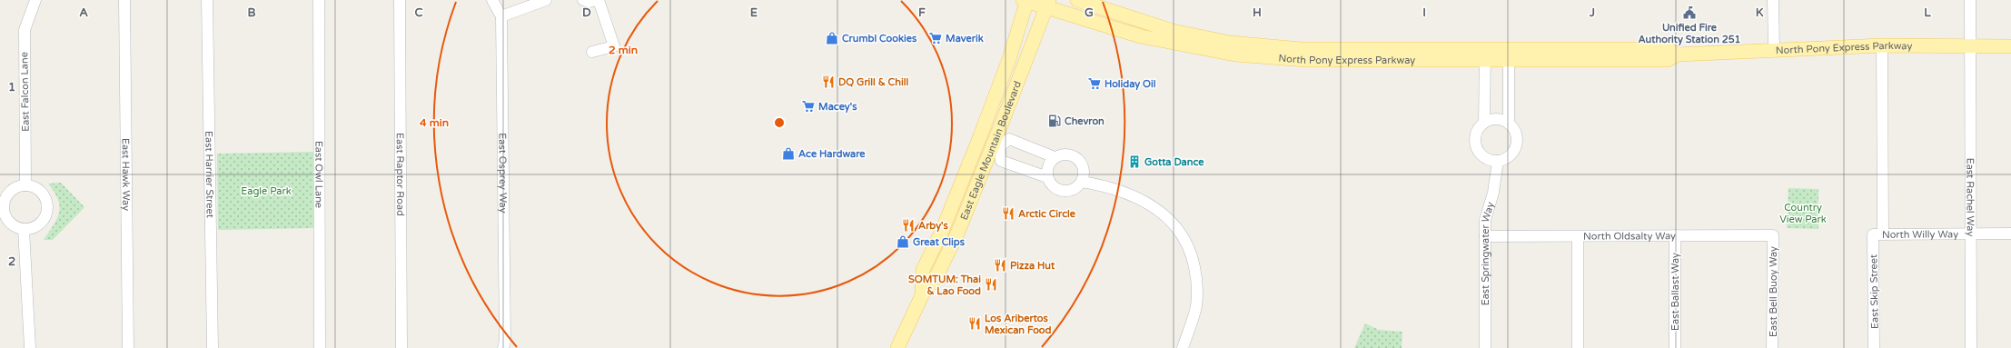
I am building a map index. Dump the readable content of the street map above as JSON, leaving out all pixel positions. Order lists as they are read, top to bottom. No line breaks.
{"streets":{"main road":["North Pony Express Parkway","East Eagle Mountain Boulevard"],"street":["East Falcon Lane","East Osprey Way","East Hawk Way","East Harrier Street","East Owl Lane","East Raptor Road","East Rachel Way","North Willy Way","North Oldsalty Way","East Springwater Way","East Ballast Way","East Bell Buoy Way","East Skip Street"]},"crossings":[["North Pony Express Parkway","East Eagle Mountain Boulevard"],["North Pony Express Parkway","East Rachel Way"],["North Pony Express Parkway","East Skip Street"],["East Rachel Way","North Willy Way"],["North Willy Way","East Skip Street"],["North Oldsalty Way","East Springwater Way"],["North Oldsalty Way","East Ballast Way"],["North Oldsalty Way","East Bell Buoy Way"]],"parks":["Eagle Park","Country View Park"],"places":{"public building":["Unified Fire Authority Station 251"],"shop":["Crumbl Cookies","Ace Hardware","Great Clips"],"supermarket":["Maverik","Holiday Oil","Macey's"],"restaurant":["DQ Grill & Chill","Arctic Circle","Arby's","Pizza Hut","SOMTUM: Thai & Lao Food","Los Aribertos Mexican Food"],"fuel station":["Chevron"],"building":["Gotta Dance"]},"grid":{"columns":["A","B","C","D","E","F","G","H","I","J","K","L"],"rows":["1","2"]},"rings":["2 min","4 min"]}
